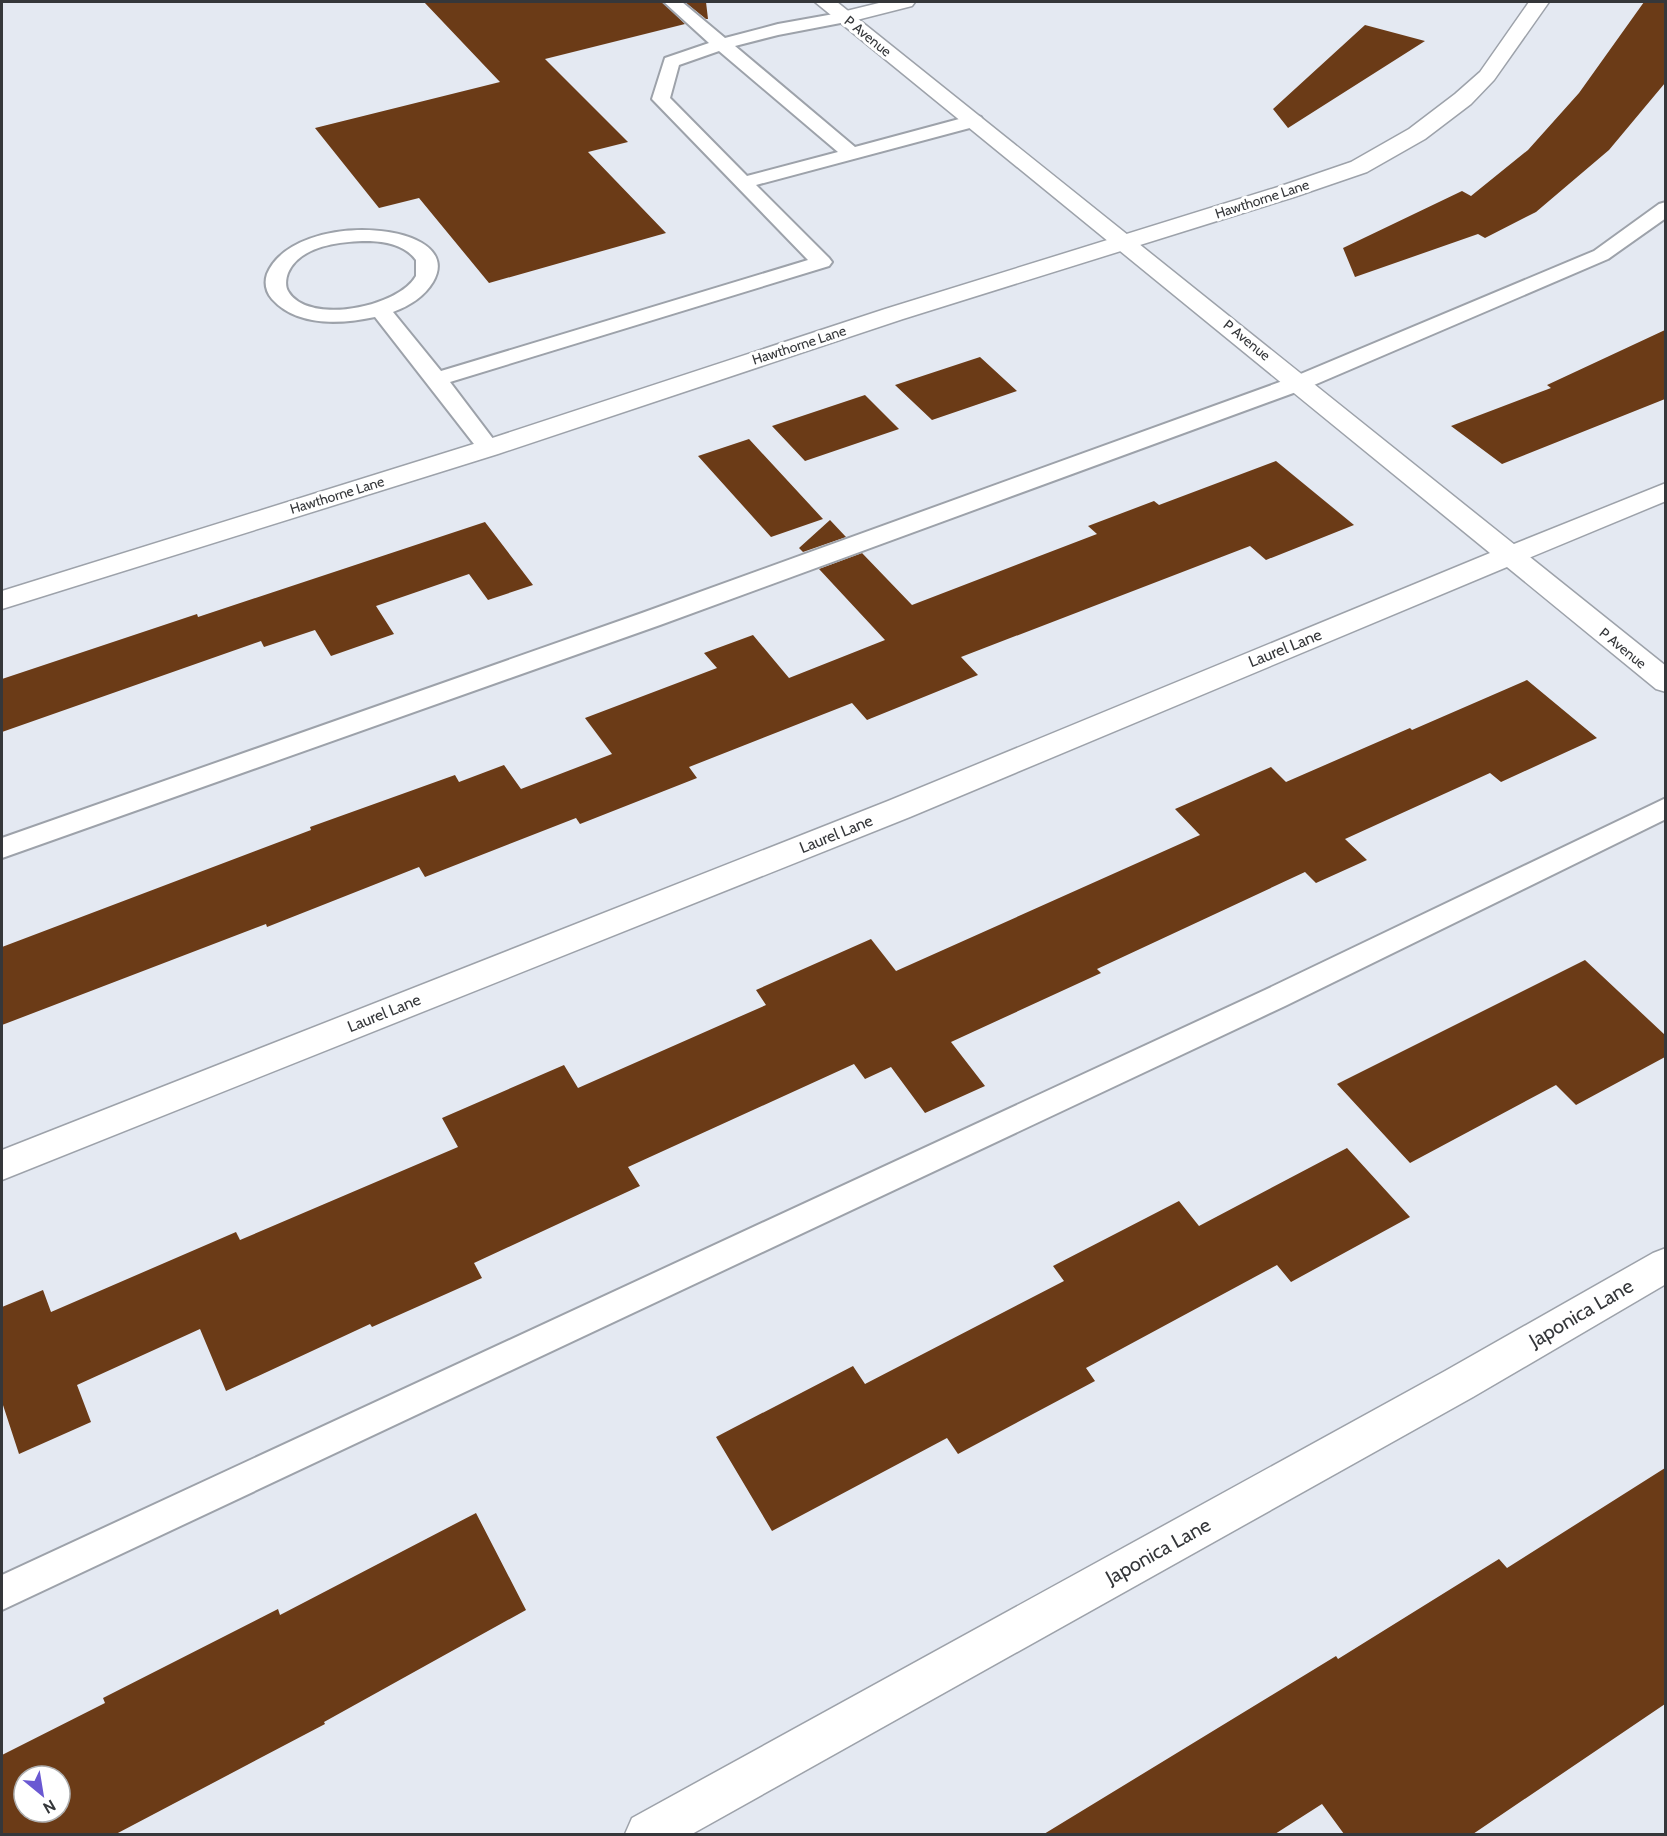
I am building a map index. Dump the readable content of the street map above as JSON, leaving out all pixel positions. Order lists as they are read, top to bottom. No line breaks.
{"streets":{"street":["P Avenue","Hawthorne Lane","Laurel Lane","Japonica Lane"]},"crossings":[["P Avenue","Hawthorne Lane"],["P Avenue","Laurel Lane"]],"north":"bottom right"}
